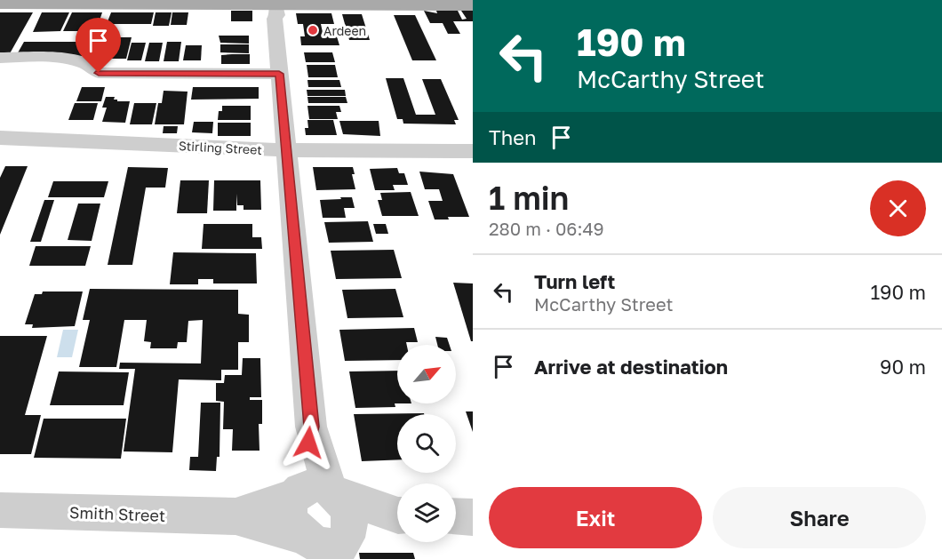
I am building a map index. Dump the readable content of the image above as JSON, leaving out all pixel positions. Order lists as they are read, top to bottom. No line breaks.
{"streets":{"street":["Stirling Street","Smith Street"]},"places":["Ardeen"],"north":"top right","page":{"turn":["190 m","McCarthy Street"],"then":"Then","heading":["1 min","280 m · 06:49"],"list":[{"name":"Turn left","note":"McCarthy Street","value":"190 m"},{"name":"Arrive at destination","value":"90 m"}],"buttons":["Exit","Share"]}}
